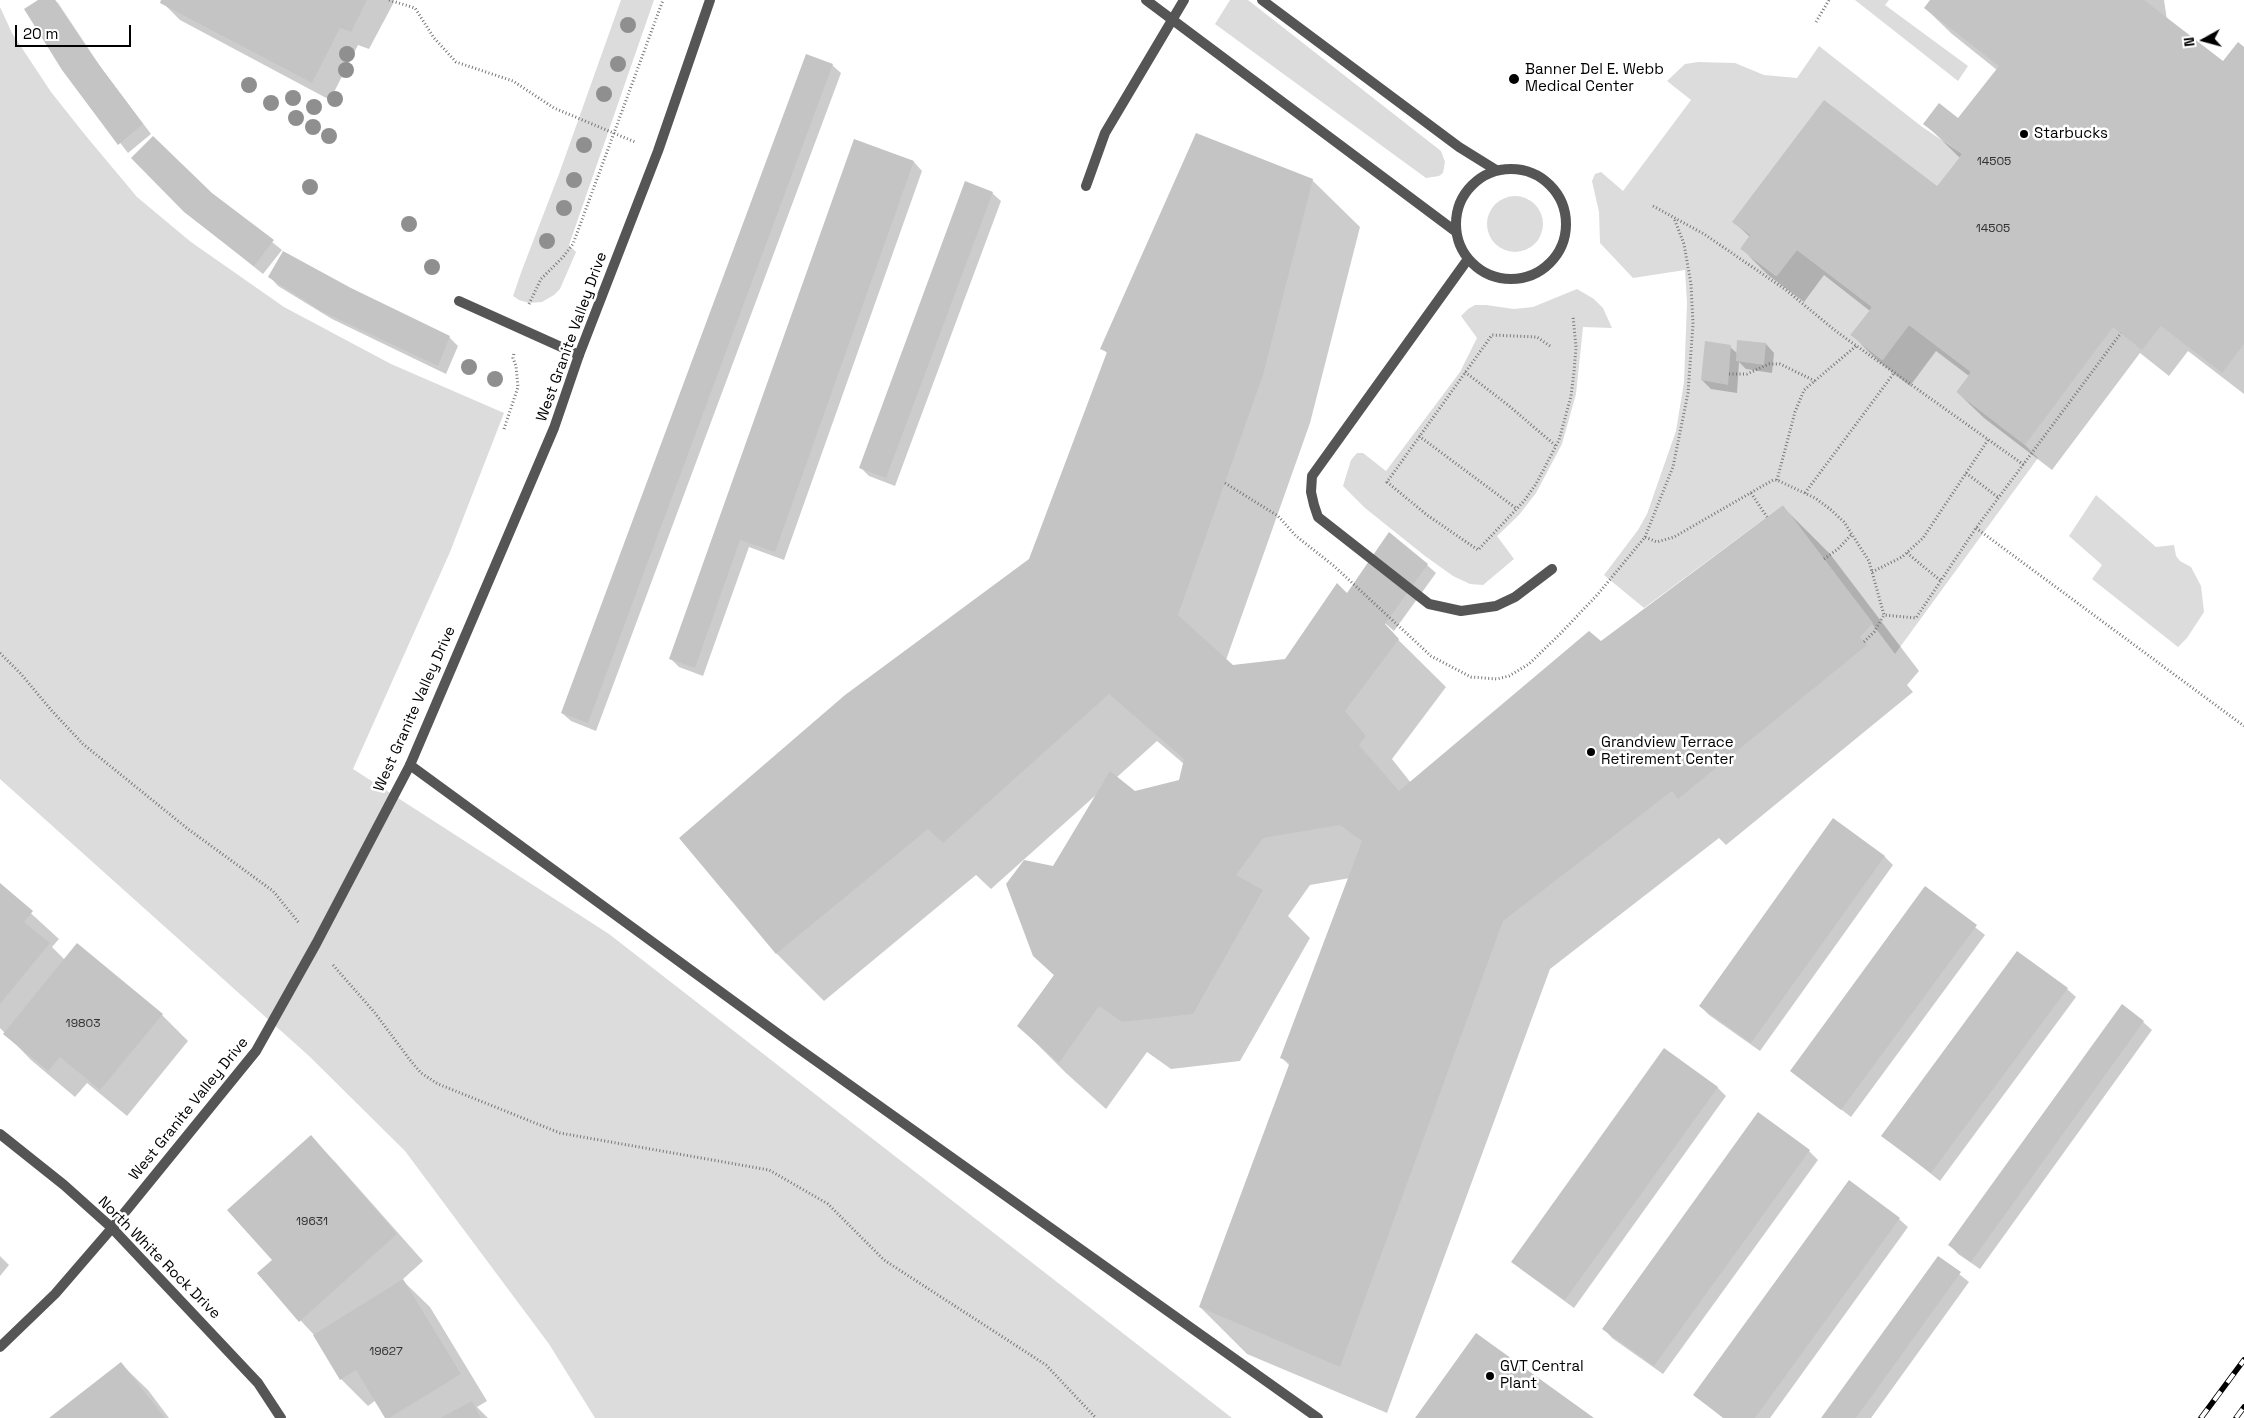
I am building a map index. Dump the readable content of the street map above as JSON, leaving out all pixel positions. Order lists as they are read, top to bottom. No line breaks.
{"streets":{"street":["West Granite Valley Drive","North White Rock Drive"]},"crossings":[["West Granite Valley Drive","North White Rock Drive"]],"places":["Banner Del E. Webb Medical Center","Starbucks","Grandview Terrace Retirement Center","GVT Central Plant"],"house_numbers":["14505","14505","19803","19631","19627"],"scale_bar":"20 m","north":"left"}
